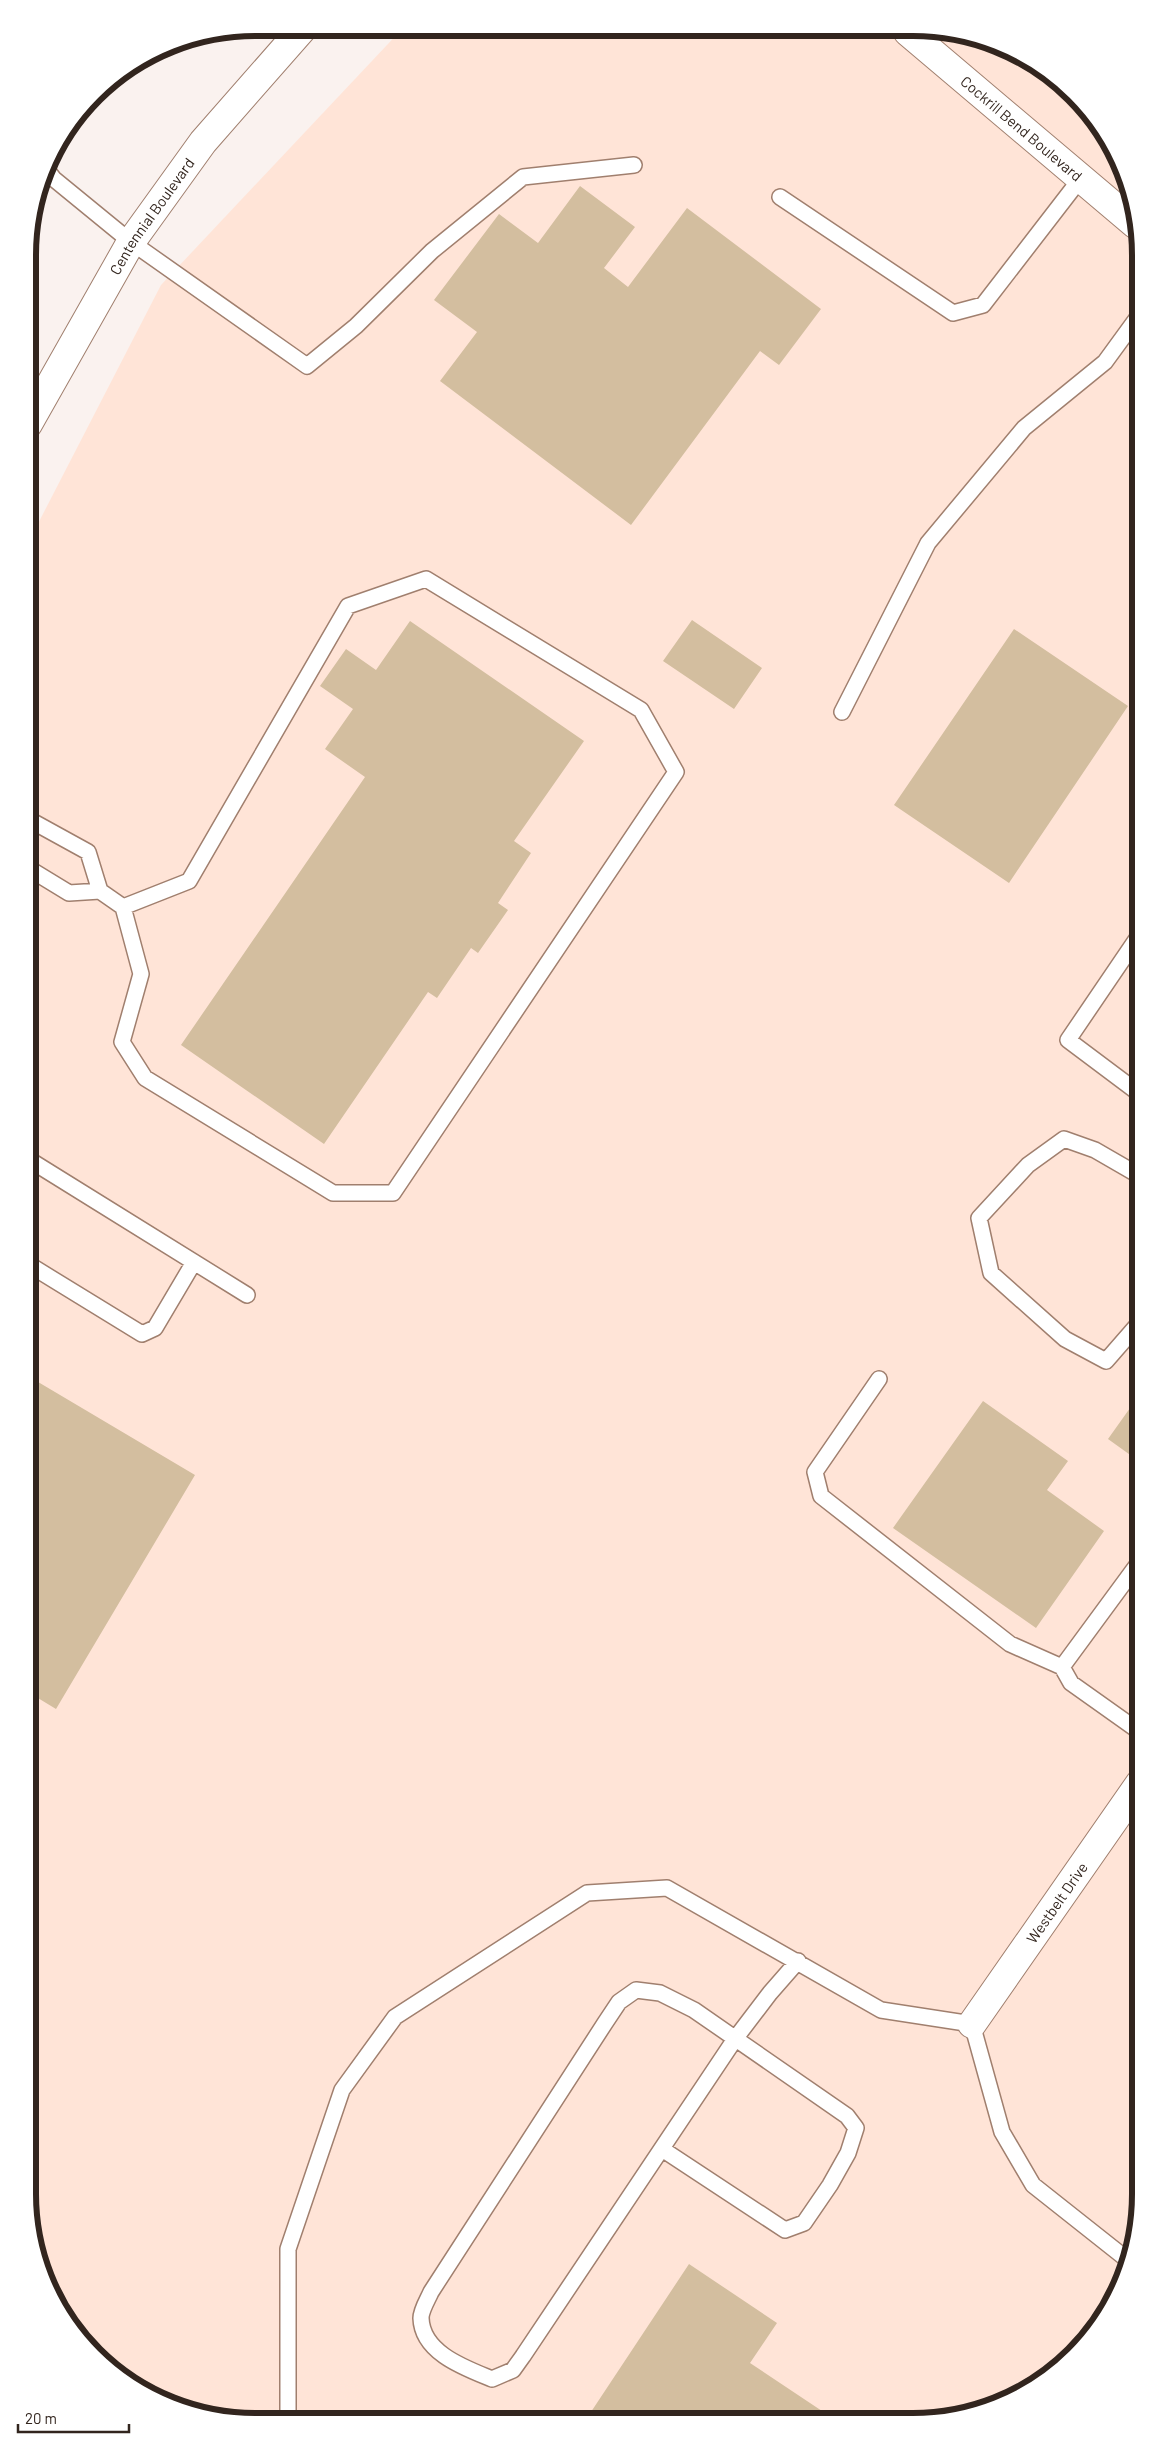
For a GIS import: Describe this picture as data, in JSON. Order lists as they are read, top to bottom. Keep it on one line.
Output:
{"streets":{"street":["Cockrill Bend Boulevard","Centennial Boulevard","Westbelt Drive"]},"scale_bar":"20 m"}
